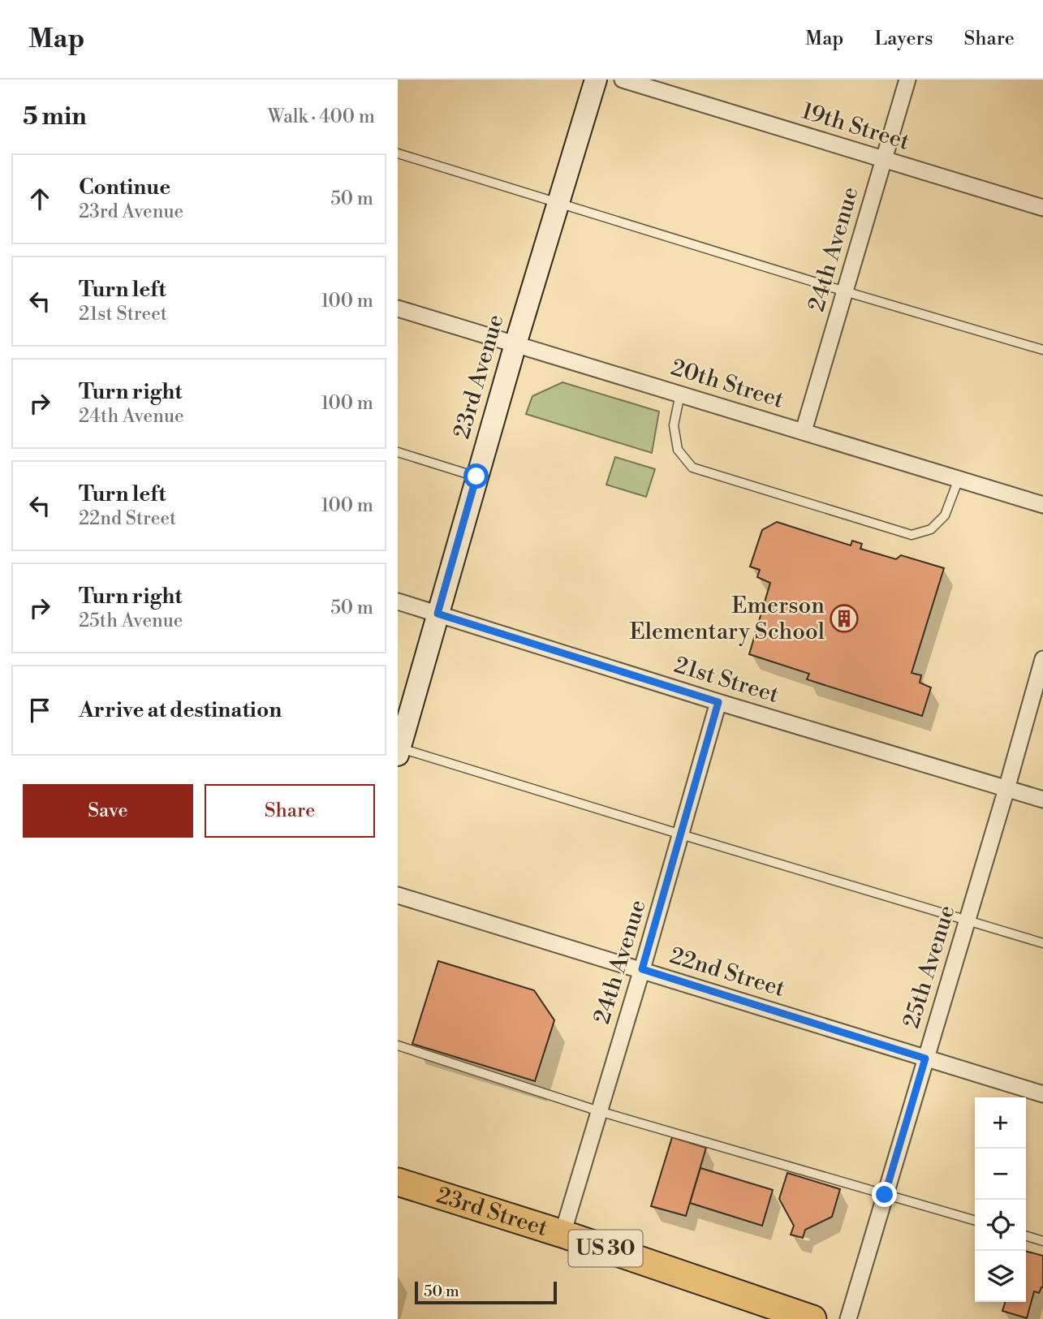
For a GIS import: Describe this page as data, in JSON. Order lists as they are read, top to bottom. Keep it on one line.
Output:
{"streets":{"highway":["23rd Street","US 30"],"main road":["23rd Avenue"],"street":["19th Street","24th Avenue","20th Street","21st Street","25th Avenue","22nd Street"]},"crossings":[["19th Street","24th Avenue"],["24th Avenue","20th Street"],["24th Avenue","21st Street"],["24th Avenue","22nd Street"],["24th Avenue","23rd Street"],["23rd Avenue","20th Street"],["23rd Avenue","21st Street"],["21st Street","25th Avenue"],["25th Avenue","22nd Street"]],"places":{"building":["Emerson Elementary School"]},"scale_bar":"50 m","page":{"header":"Map","nav":["Map","Layers","Share"],"heading":["5 min","Walk · 400 m"],"list":[["Continue","23rd Avenue","50 m"],["Turn left","21st Street","100 m"],["Turn right","24th Avenue","100 m"],["Turn left","22nd Street","100 m"],["Turn right","25th Avenue","50 m"],"Arrive at destination"],"buttons":["Save","Share"],"map_buttons":["+","−"],"scale":"50 m"}}
